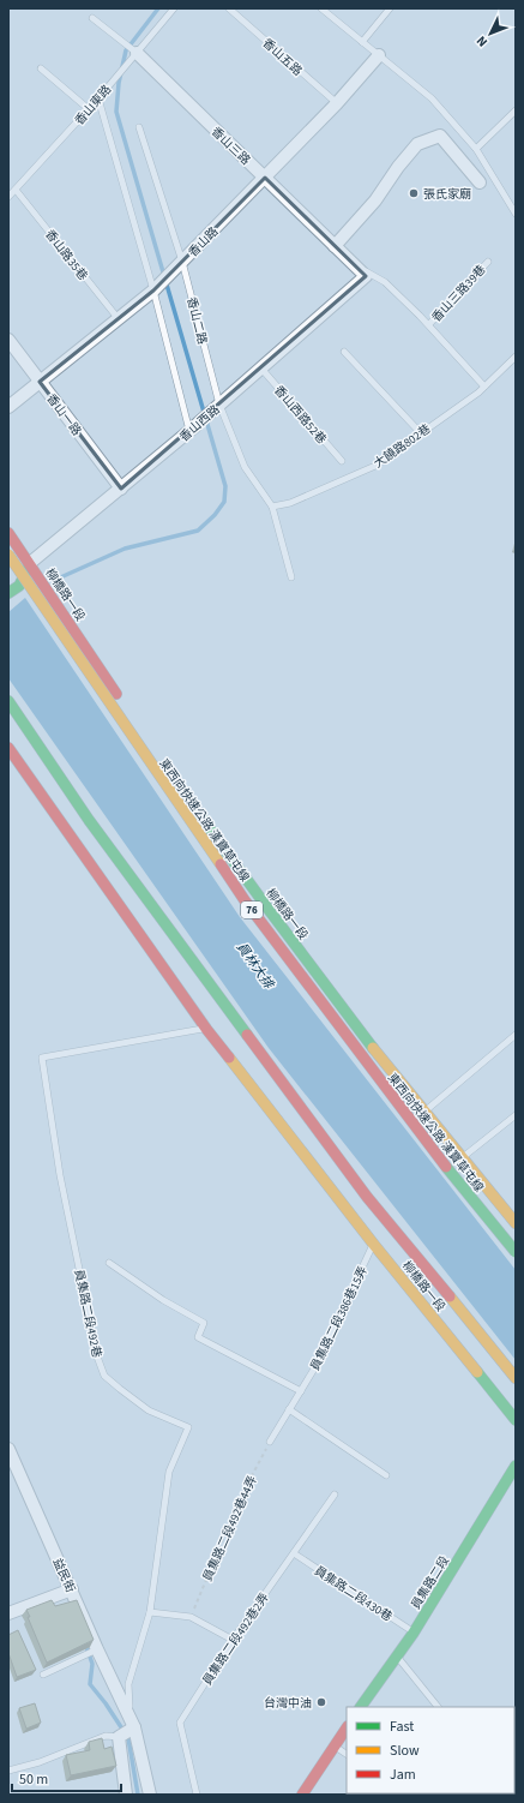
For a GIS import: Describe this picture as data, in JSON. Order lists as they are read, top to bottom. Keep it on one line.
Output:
{"streets":{"main road":["柳橋路一段","東西向快速公路 漢寶草屯線","76","員集路二段"],"street":["香山三路","香山路","香山一路","香山西路","員集路二段492巷","益民街"],"lane":["香山五路","香山東路","香山路35巷","香山三路39巷","香山二路","香山西路52巷","大饒路802巷","員集路二段386巷15弄","員集路二段430巷","員集路二段492巷2弄"],"path":["員集路二段492巷44弄"]},"crossings":[["香山五路","香山路"],["香山東路","香山三路"],["香山東路","香山路35巷"],["香山三路","香山路"],["香山三路","香山三路39巷"],["香山三路","香山西路"],["香山路","香山路35巷"],["香山路","香山二路"],["香山路","香山一路"],["香山三路39巷","大饒路802巷"],["香山二路","香山西路"],["香山二路","大饒路802巷"],["香山一路","香山西路"],["香山西路52巷","香山西路"],["香山西路","柳橋路一段"],["柳橋路一段","員集路二段492巷"],["柳橋路一段","員集路二段386巷15弄"],["員集路二段492巷","益民街"],["員集路二段386巷15弄","員集路二段492巷44弄"],["員集路二段","員集路二段430巷"],["員集路二段430巷","員集路二段492巷2弄"]],"water":["員林大排"],"places":["張氏家廟","台灣中油"],"legend":["Fast","Slow","Jam"],"scale_bar":"50 m","north":"bottom left"}
